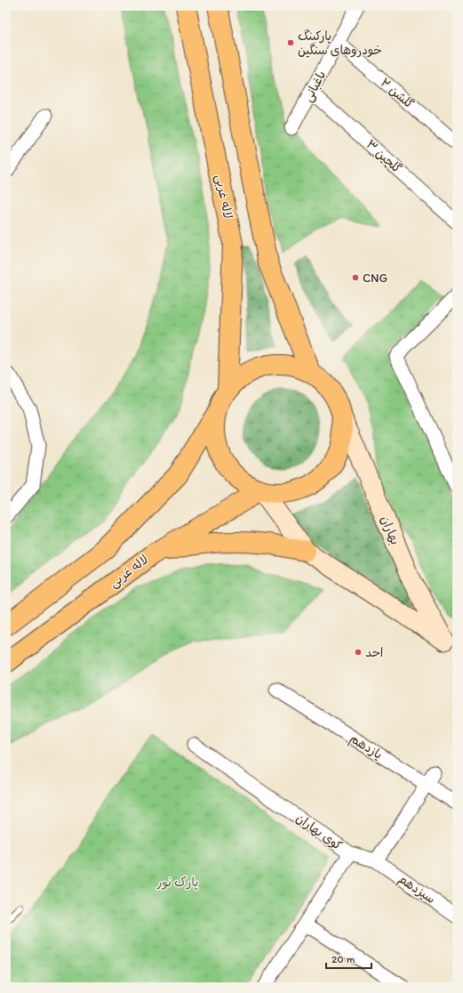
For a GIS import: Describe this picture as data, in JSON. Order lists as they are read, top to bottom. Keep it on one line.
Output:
{"streets":{"main road":["لاله غربی","بهاران"],"street":["باغبانی","گلشن ۲","گلچین ۳","یازدهم","کوی بهاران","سیزدهم"]},"crossings":[["باغبانی","گلشن ۲"],["باغبانی","گلچین ۳"],["لاله غربی","بهاران"],["کوی بهاران","سیزدهم"]],"parks":["پارک نور"],"places":["پارکینگ خودروهای سنگین","CNG","احد"],"scale_bar":"20 m"}
